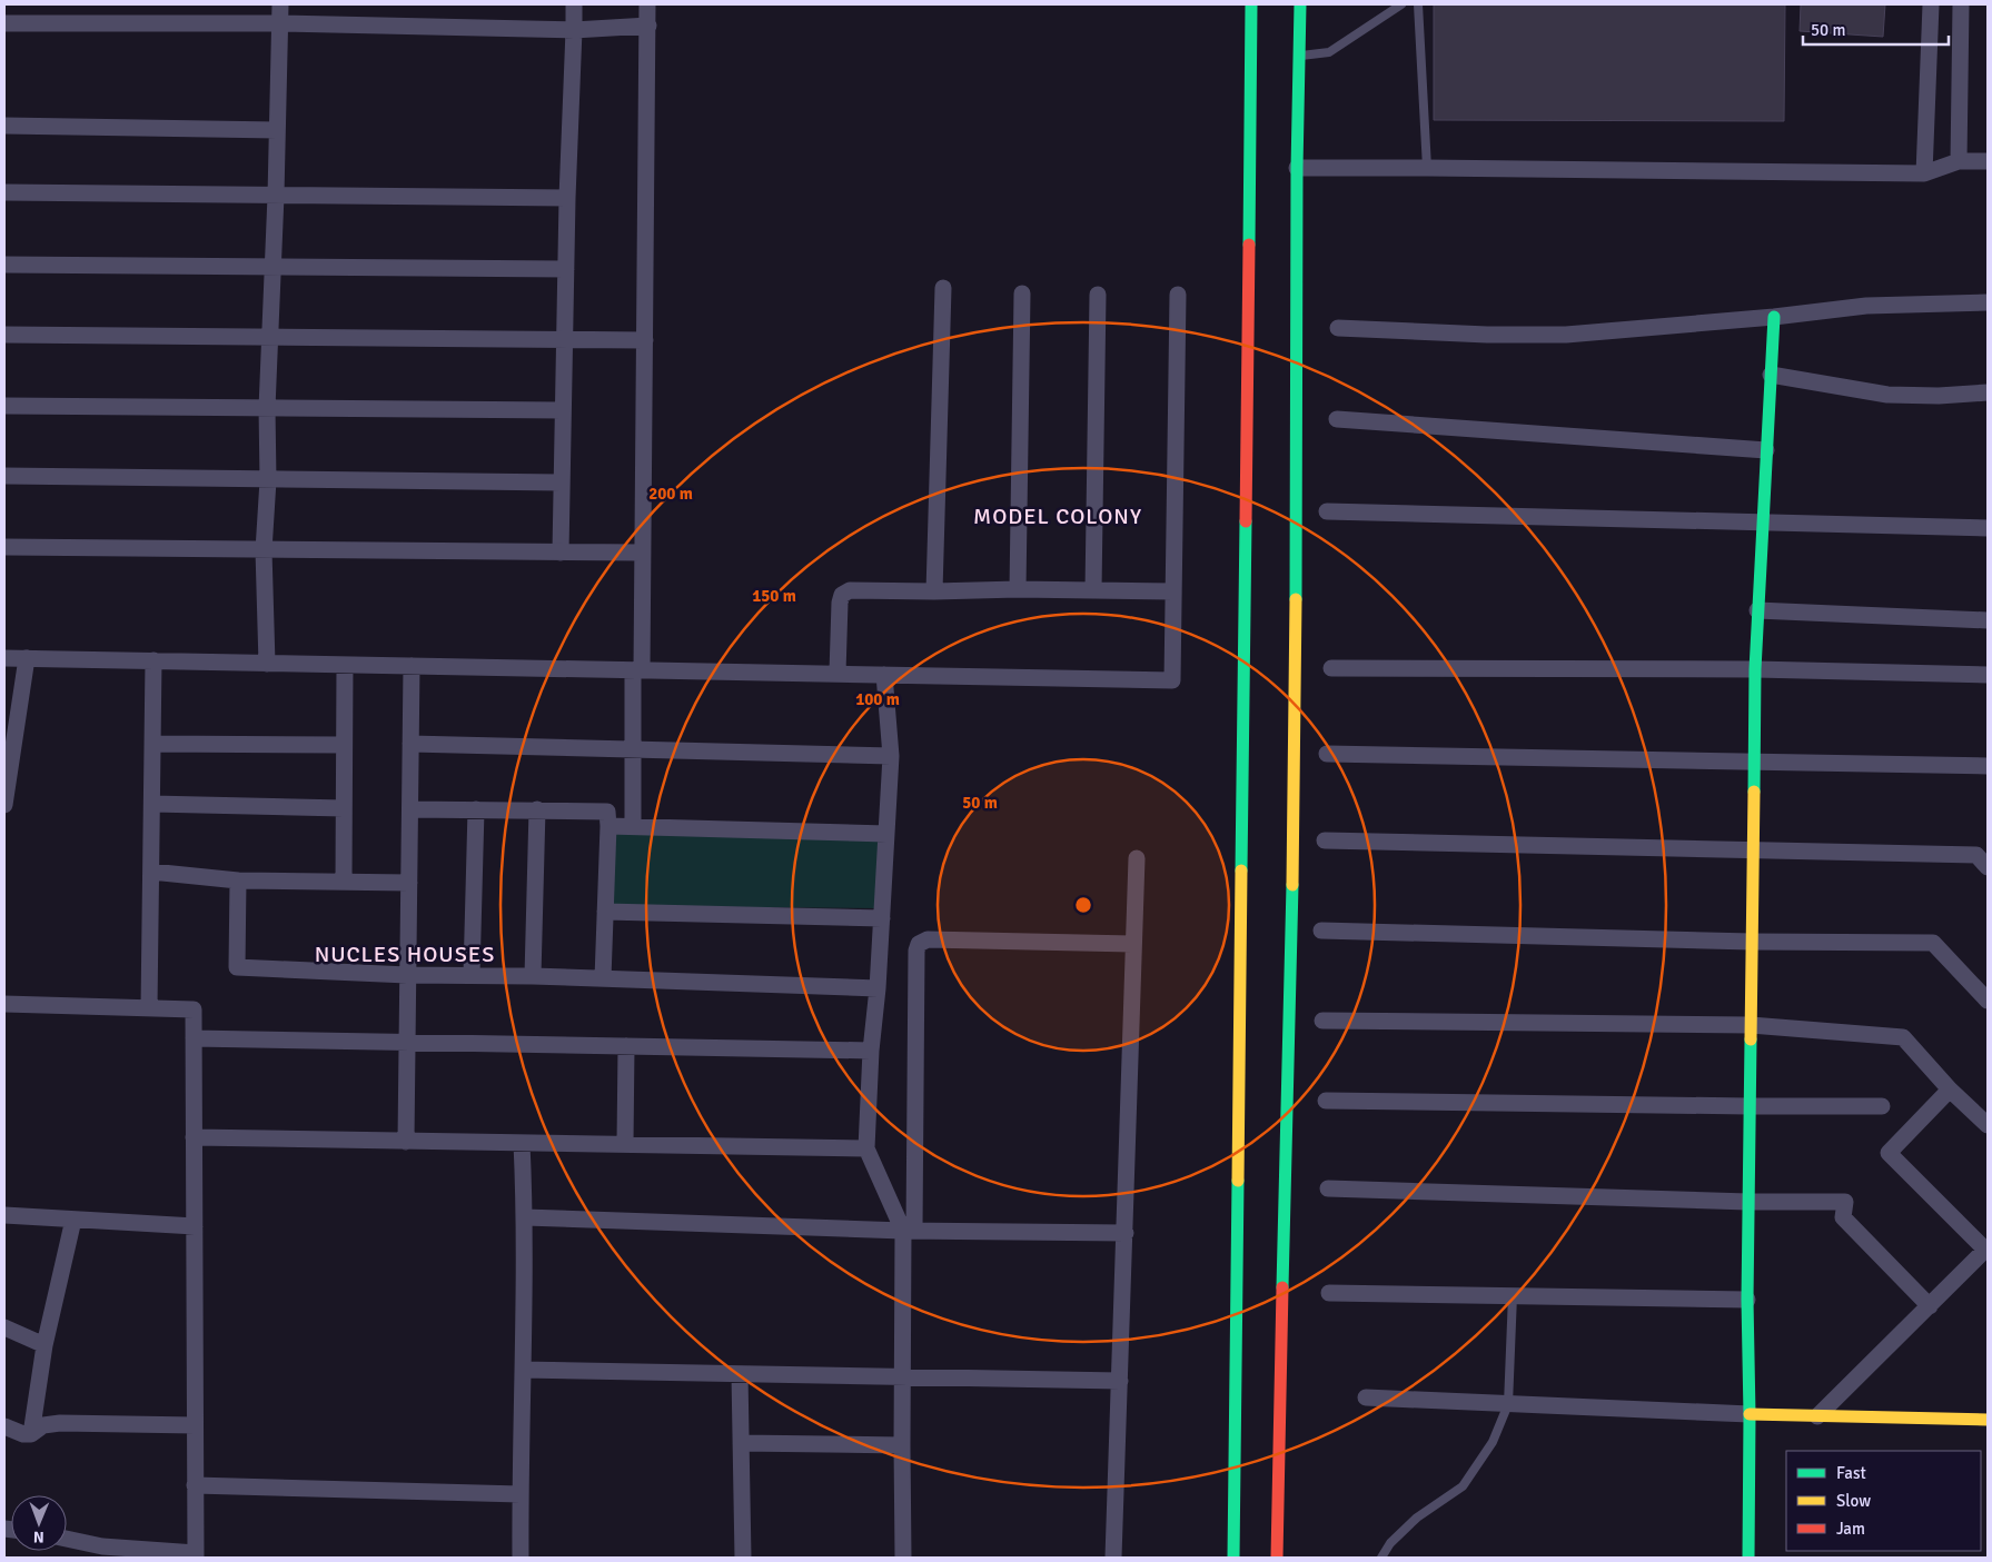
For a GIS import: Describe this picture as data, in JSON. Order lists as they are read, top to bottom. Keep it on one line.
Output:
{"districts":["MODEL COLONY","NUCLES HOUSES"],"legend":["Fast","Slow","Jam"],"scale_bar":"50 m","north":"bottom","rings":["200 m","150 m","100 m","50 m"]}
